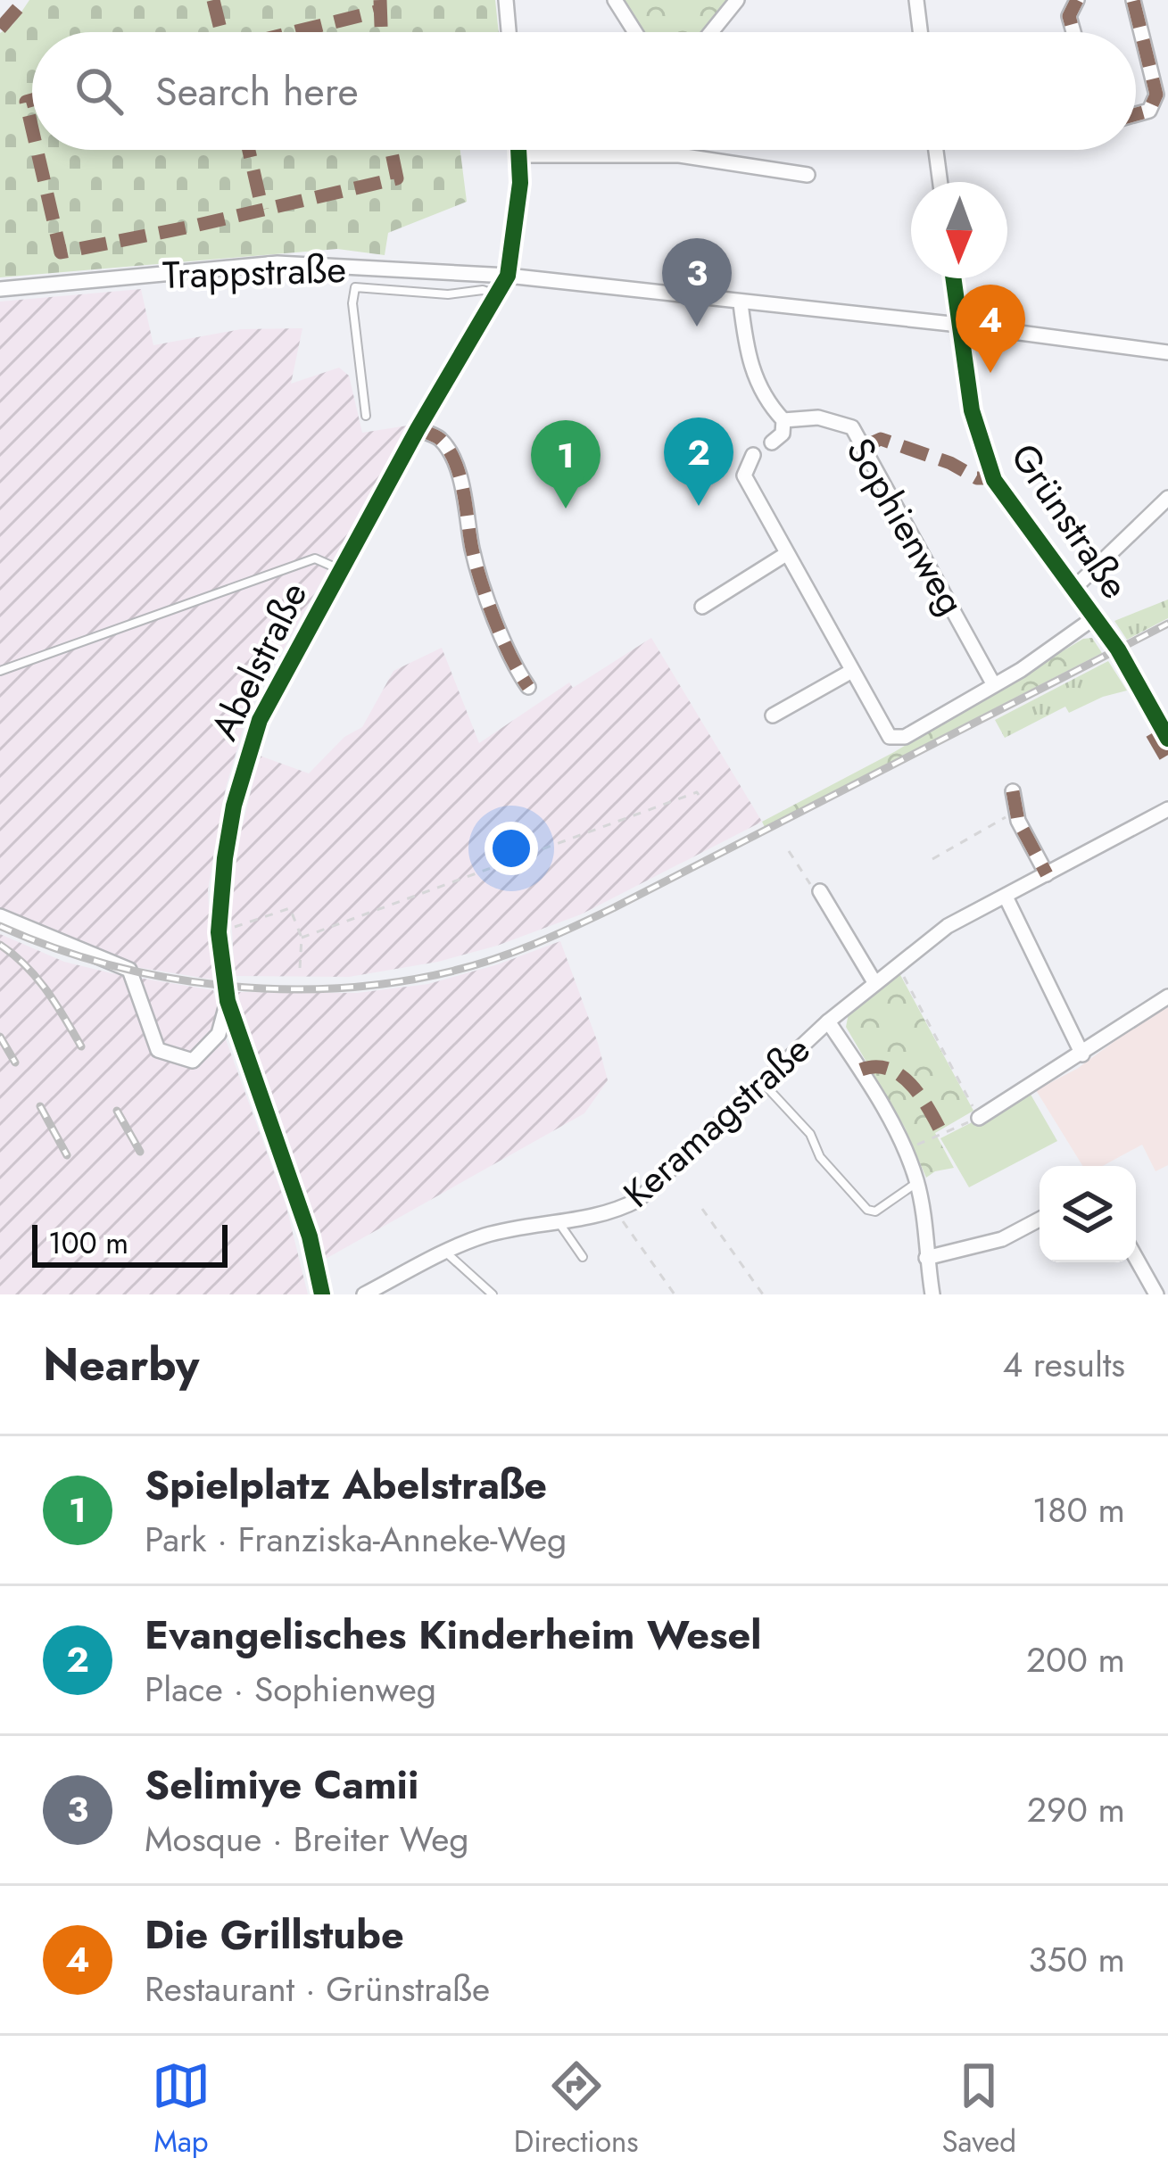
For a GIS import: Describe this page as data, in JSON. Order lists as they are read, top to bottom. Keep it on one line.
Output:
{"streets":{"street":["Trappstraße","Grünstraße","Sophienweg","Abelstraße","Keramagstraße"]},"crossings":[["Trappstraße","Grünstraße"],["Trappstraße","Abelstraße"]],"scale_bar":"100 m","north":"bottom","page":{"search":"Search here","pins":["3","4","2","1"],"scale":"100 m","heading":["Nearby","4 results"],"list":[{"mark":"1","name":"Spielplatz Abelstraße","note":"Park · Franziska-Anneke-Weg","value":"180 m"},{"mark":"2","name":"Evangelisches Kinderheim Wesel","note":"Place · Sophienweg","value":"200 m"},{"mark":"3","name":"Selimiye Camii","note":"Mosque · Breiter Weg","value":"290 m"},{"mark":"4","name":"Die Grillstube","note":"Restaurant · Grünstraße","value":"350 m"}],"nav":["Map","Directions","Saved"]}}
